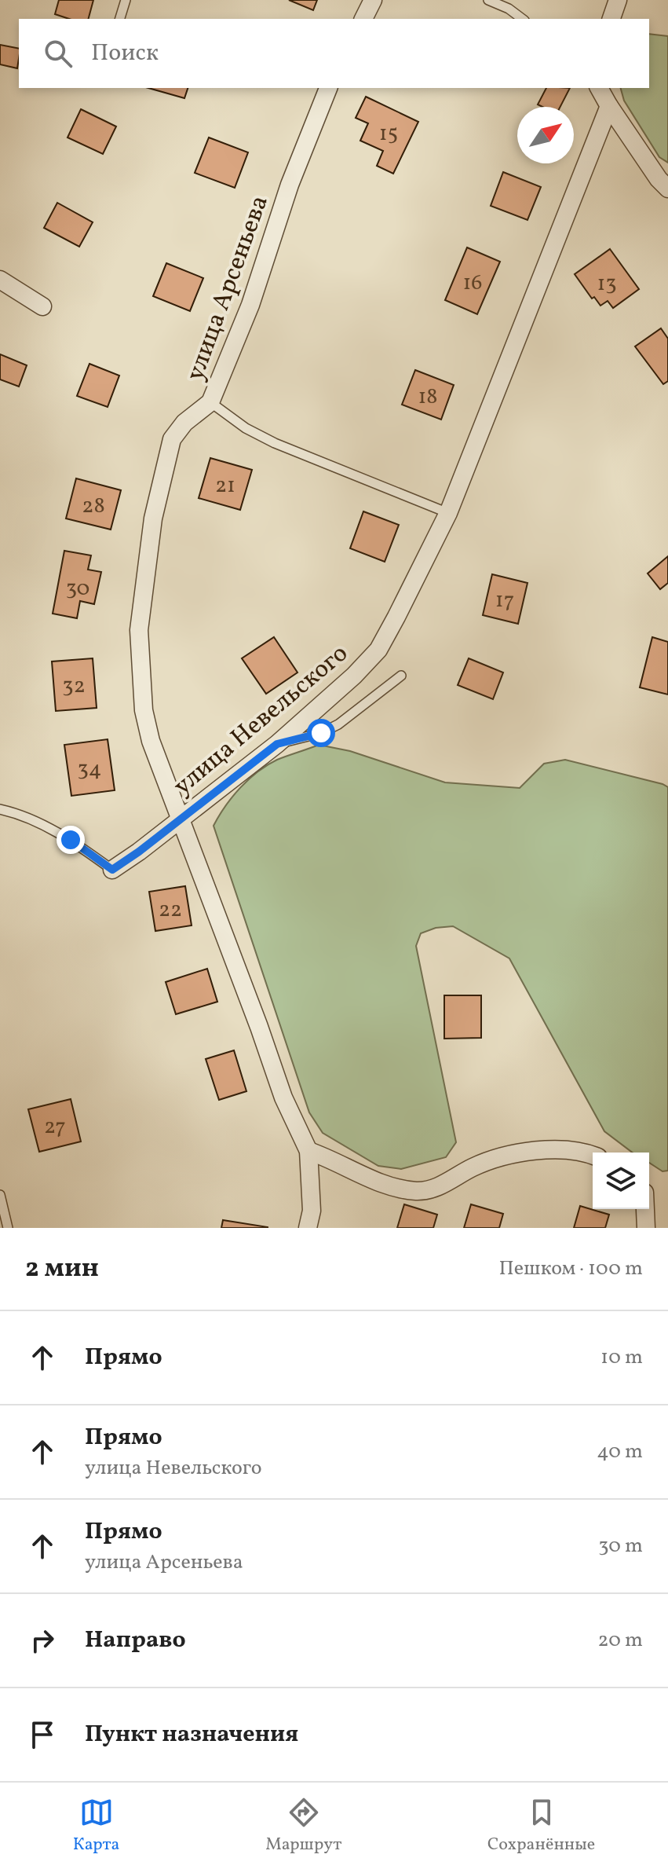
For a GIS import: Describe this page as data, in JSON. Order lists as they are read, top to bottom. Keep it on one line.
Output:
{"streets":{"street":["улица Арсеньева","улица Невельского"]},"crossings":[["улица Арсеньева","улица Невельского"]],"house_numbers":["15","16","13","18","21","28","30","17","32","34","22","27"],"north":"top right","page":{"search":"Поиск","heading":["2 мин","Пешком · 100 m"],"list":[["Прямо","10 m"],["Прямо","улица Невельского","40 m"],["Прямо","улица Арсеньева","30 m"],["Направо","20 m"],"Пункт назначения"],"nav":["Карта","Маршрут","Сохранённые"]}}
